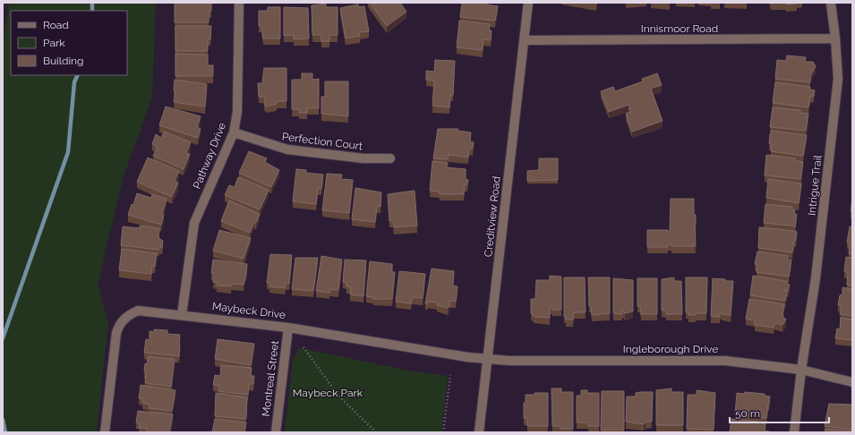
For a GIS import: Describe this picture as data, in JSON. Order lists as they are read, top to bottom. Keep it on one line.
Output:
{"streets":{"street":["Innismoor Road","Perfection Court","Pathway Drive","Intrigue Trail","Creditview Road","Maybeck Drive","Ingleborough Drive","Montreal Street"]},"crossings":[["Innismoor Road","Intrigue Trail"],["Innismoor Road","Creditview Road"],["Perfection Court","Pathway Drive"],["Pathway Drive","Maybeck Drive"],["Intrigue Trail","Ingleborough Drive"],["Creditview Road","Maybeck Drive"],["Creditview Road","Ingleborough Drive"],["Maybeck Drive","Ingleborough Drive"],["Maybeck Drive","Montreal Street"]],"parks":["Maybeck Park"],"legend":["Road","Park","Building"],"scale_bar":"50 m"}
